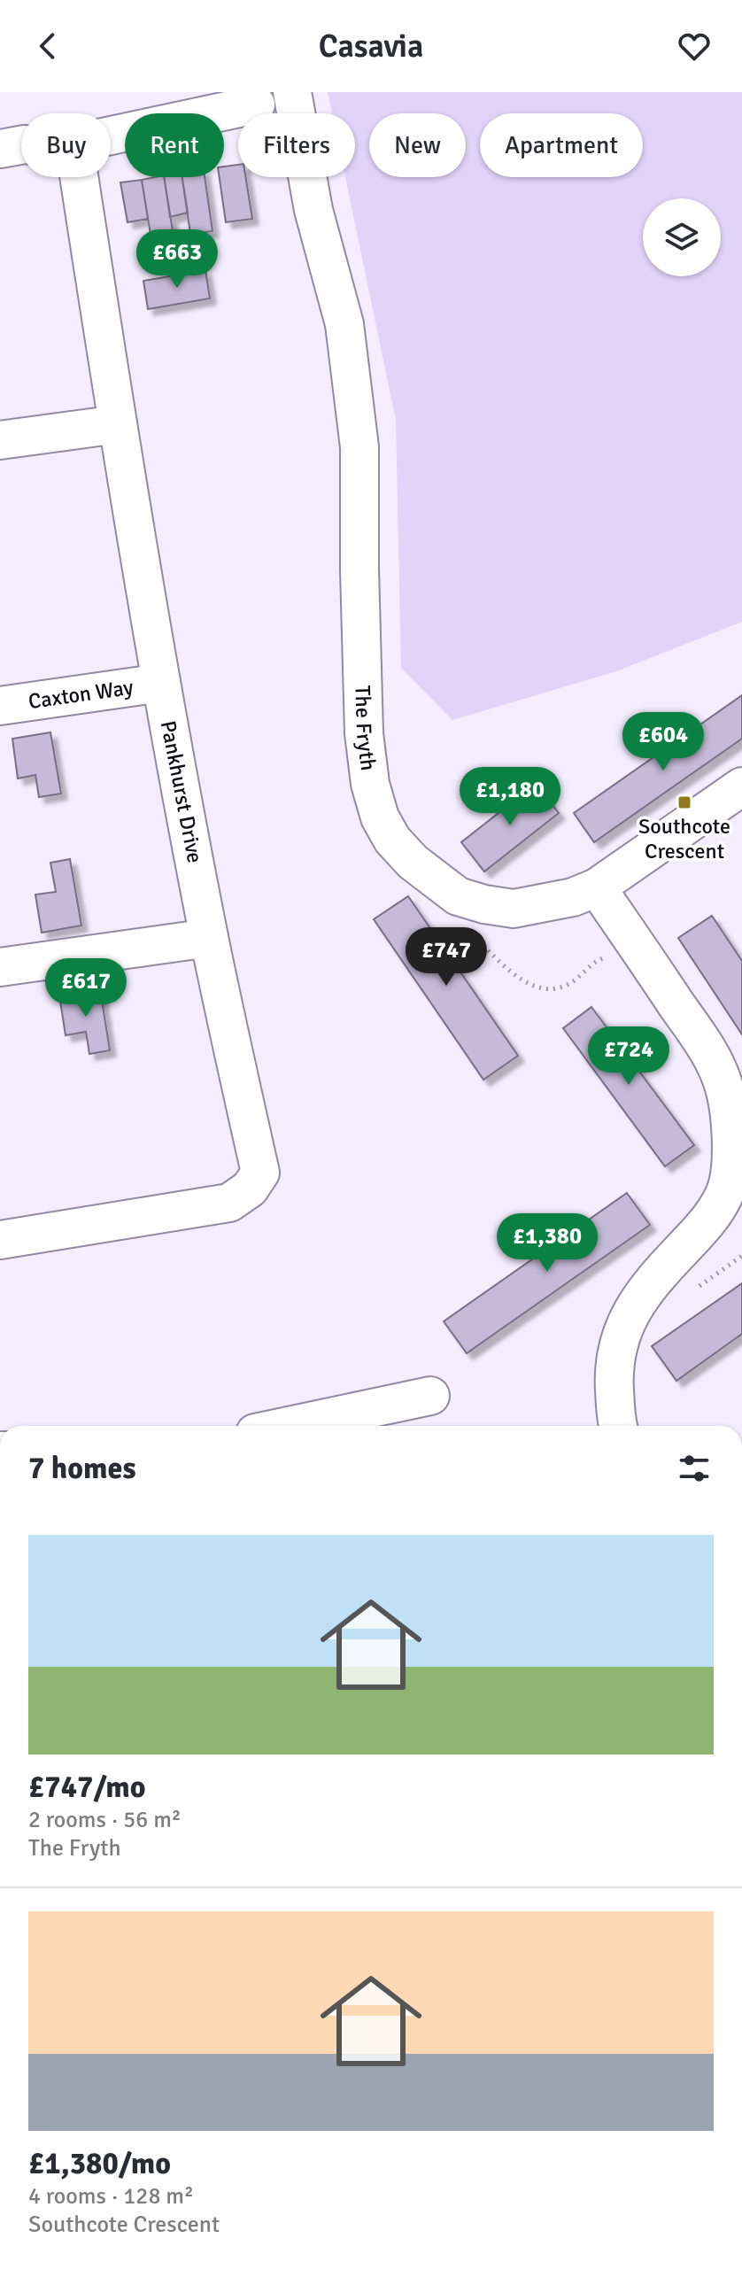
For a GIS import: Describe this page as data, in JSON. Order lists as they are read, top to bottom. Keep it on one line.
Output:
{"streets":{"street":["Caxton Way","The Fryth","Pankhurst Drive"]},"crossings":[["Caxton Way","Pankhurst Drive"]],"places":{"transit":["Southcote Crescent"]},"page":{"header":"Casavia","chip":["Buy","Rent","Filters","New","Apartment"],"price":["£663","£604","£1,180","£747","£617","£724","£1,380"],"heading":"7 homes","list":[{"name":"£747/mo","note":"2 rooms · 56 m² · The Fryth"},{"name":"£1,380/mo","note":"4 rooms · 128 m² · Southcote Crescent"}]}}
